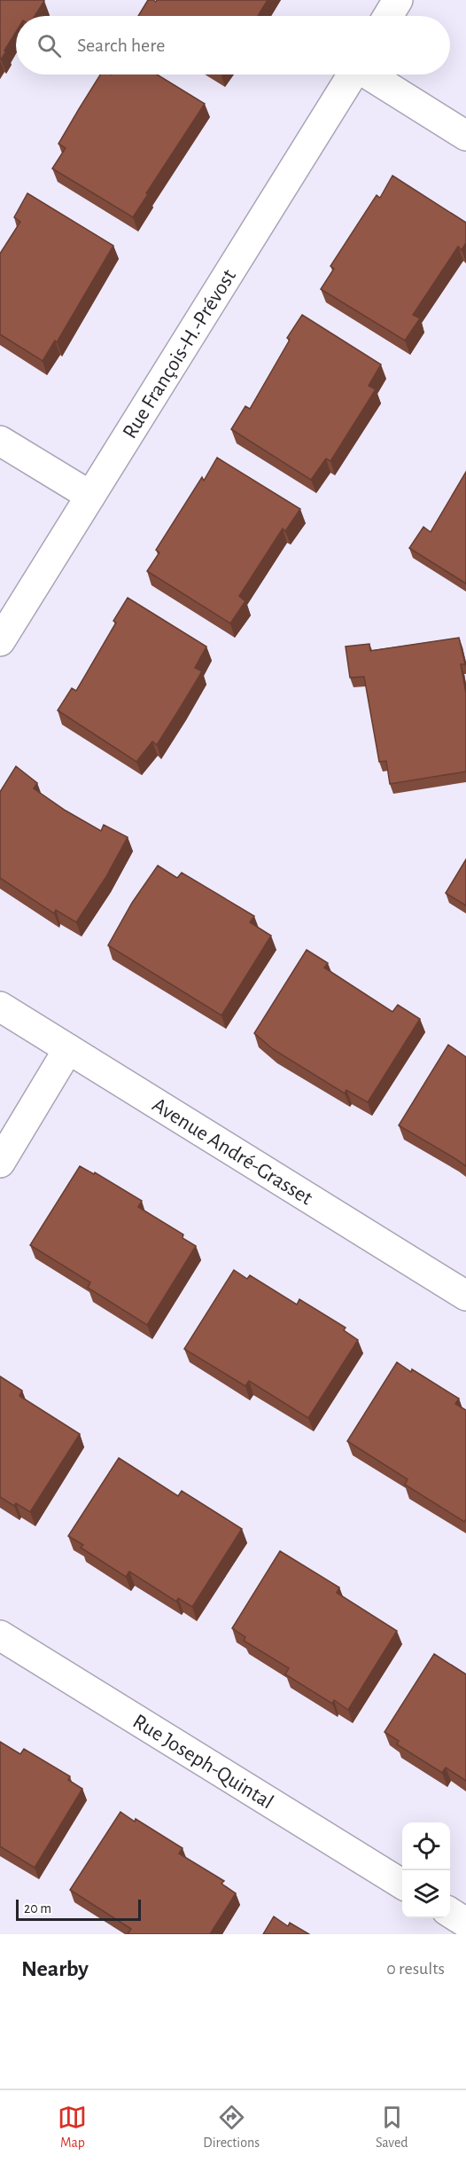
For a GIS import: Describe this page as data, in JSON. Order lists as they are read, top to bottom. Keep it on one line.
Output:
{"streets":{"street":["Rue François-H.-Prévost","Avenue André-Grasset","Rue Joseph-Quintal"]},"scale_bar":"20 m","page":{"search":"Search here","scale":"20 m","heading":["Nearby","0 results"],"nav":["Map","Directions","Saved"]}}
